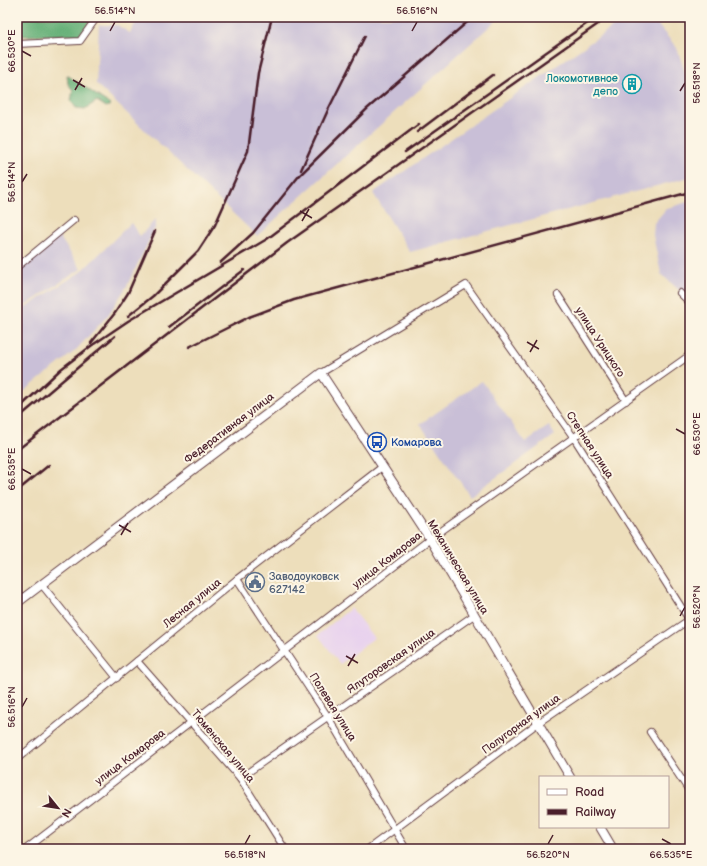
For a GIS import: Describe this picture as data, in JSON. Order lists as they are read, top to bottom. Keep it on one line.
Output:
{"streets":{"street":["улица Урицкого","Федеративная улица","Степная улица","улица Комарова","Механическая улица","Лесная улица","Ялуторовская улица","Полевая улица","Полугорная улица","Тюменская улица"]},"crossings":[["улица Урицкого","улица Комарова"],["Федеративная улица","Степная улица"],["Федеративная улица","Механическая улица"],["Степная улица","улица Комарова"],["Степная улица","Полугорная улица"],["улица Комарова","Механическая улица"],["улица Комарова","Полевая улица"],["улица Комарова","Тюменская улица"],["Механическая улица","Лесная улица"],["Механическая улица","Ялуторовская улица"],["Механическая улица","Полугорная улица"],["Лесная улица","Полевая улица"],["Лесная улица","Тюменская улица"],["Ялуторовская улица","Полевая улица"],["Ялуторовская улица","Тюменская улица"],["Полевая улица","Полугорная улица"]],"places":{"building":["Локомотивное депо"],"bus stop":["Комарова"],"public building":["Заводоуковск 627142"]},"legend":["Road","Railway"],"north":"bottom right","coordinates":["56.514°N","56.516°N","66.530°E","56.518°N","66.535°E","56.520°N"]}
